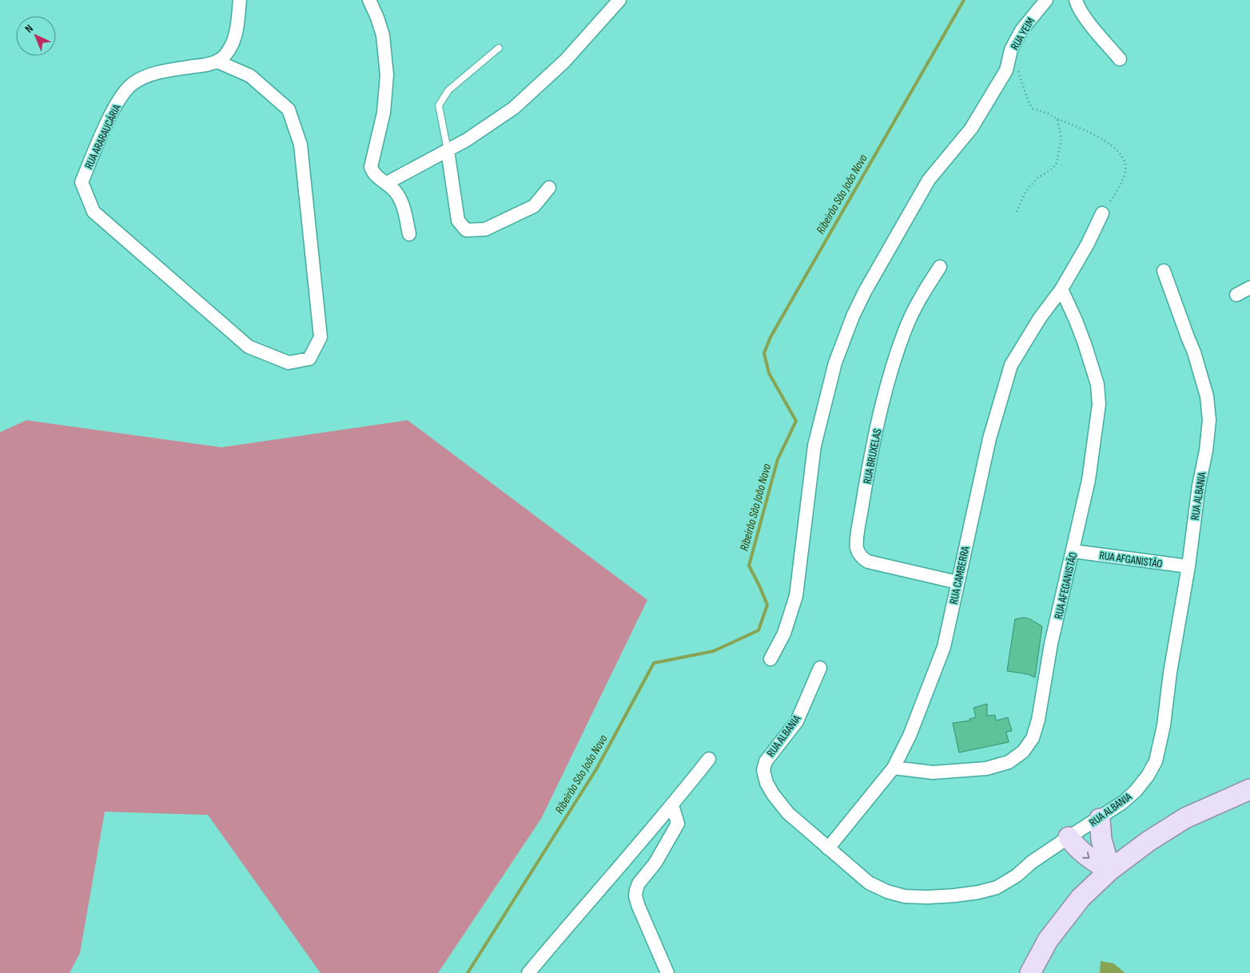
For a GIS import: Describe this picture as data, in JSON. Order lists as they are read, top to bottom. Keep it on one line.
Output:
{"streets":{"street":["RUA YEIM","RUA ARARAUCÁRIA","RUA BRUXELAS","RUA ALBANIA","RUA AFGANISTÃO","RUA CAMBERRA","RUA AFEGANISTÃO"]},"crossings":[["RUA BRUXELAS","RUA CAMBERRA"],["RUA ALBANIA","RUA AFGANISTÃO"],["RUA ALBANIA","RUA CAMBERRA"],["RUA AFGANISTÃO","RUA AFEGANISTÃO"],["RUA CAMBERRA","RUA AFEGANISTÃO"]],"water":["Ribeirão São João Novo"],"north":"top left"}
